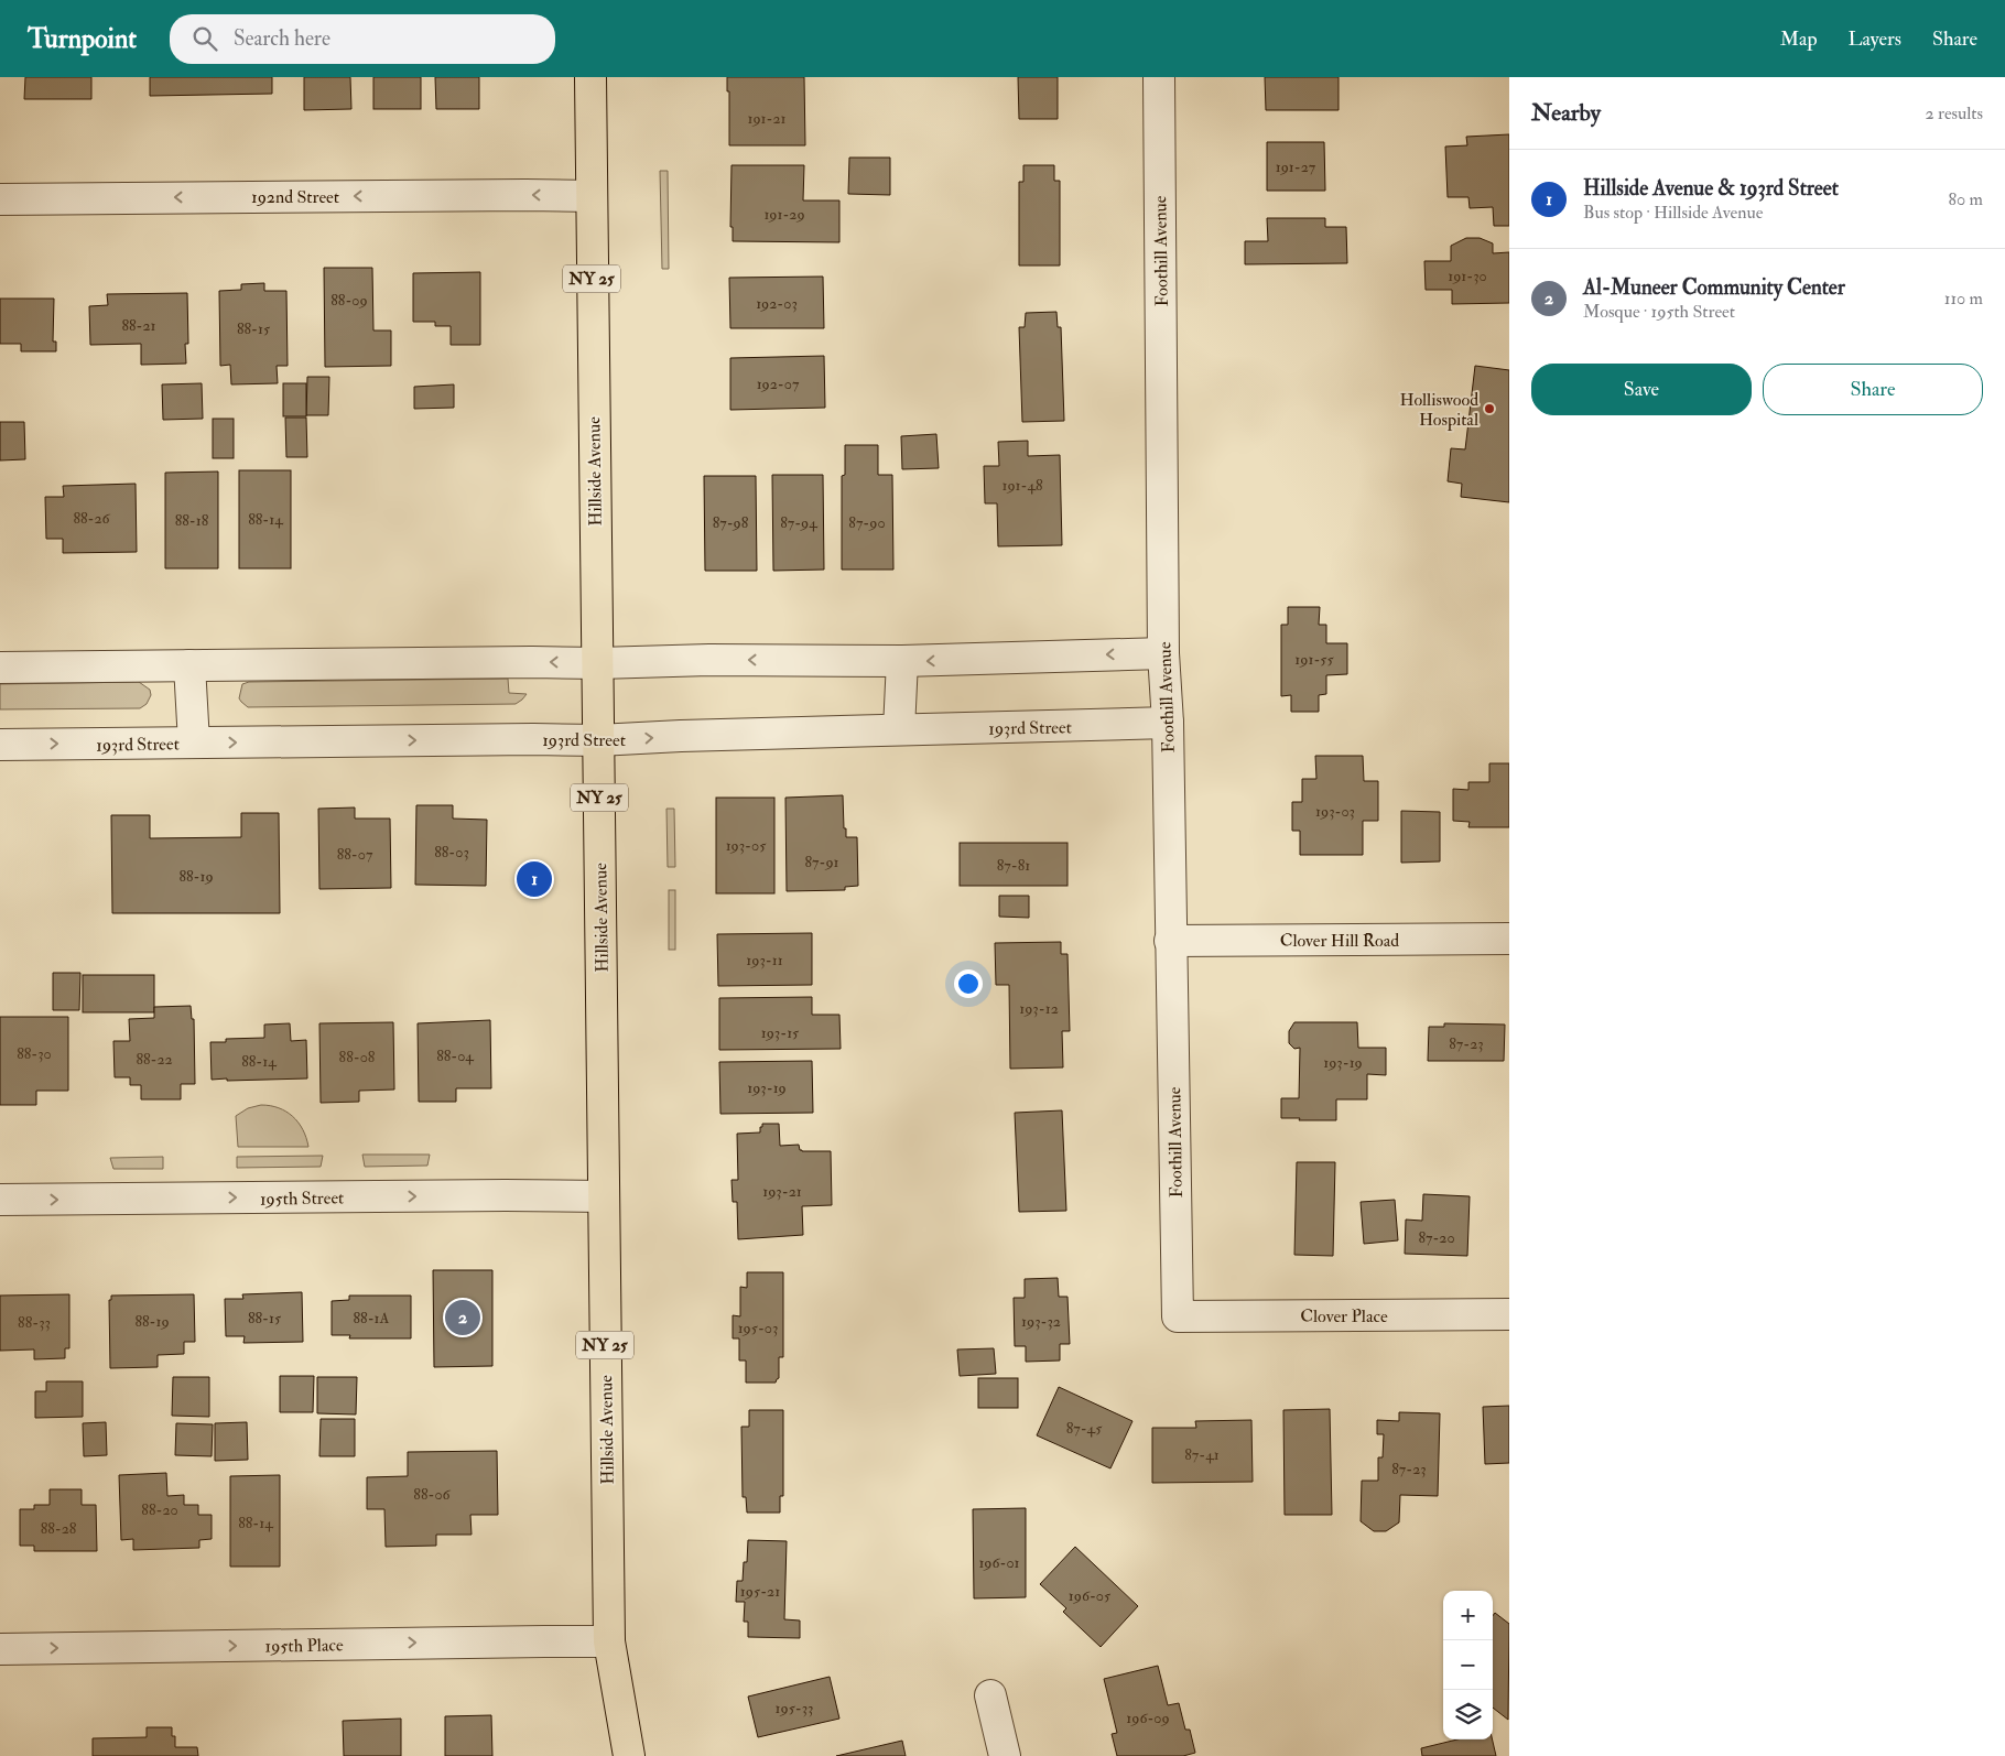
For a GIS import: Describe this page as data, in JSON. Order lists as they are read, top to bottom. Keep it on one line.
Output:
{"streets":{"main road":["NY 25","Hillside Avenue"],"street":["192nd Street","Foothill Avenue","193rd Street","Clover Hill Road","195th Street","Clover Place","195th Place"]},"crossings":[["192nd Street","Hillside Avenue"],["Foothill Avenue","193rd Street"],["Foothill Avenue","Clover Hill Road"],["Foothill Avenue","Clover Place"],["Hillside Avenue","193rd Street"],["Hillside Avenue","195th Street"],["Hillside Avenue","195th Place"]],"one_way":["192nd Street","195th Street","195th Place"],"places":["Holliswood Hospital"],"house_numbers":["191-21","191-27","191-29","191-30","88-09","192-03","88-21","88-15","192-07","191-48","88-26","88-14","88-18","87-98","87-94","87-90","191-55","193-03","193-05","88-03","88-07","87-91","87-81","88-19","193-11","193-12","193-15","87-23","88-30","88-04","88-08","88-22","88-14","193-19","193-19","193-21","87-20","88-15","88-1A","88-19","193-32","88-33","195-03","87-45","87-41","87-23","88-06","88-20","88-14","88-28","196-01","195-21","196-05","195-33","196-09"],"page":{"header":"Turnpoint","search":"Search here","nav":["Map","Layers","Share"],"heading":["Nearby","2 results"],"list":[{"mark":"1","name":"Hillside Avenue & 193rd Street","note":"Bus stop · Hillside Avenue","value":"80 m"},{"mark":"2","name":"Al-Muneer Community Center","note":"Mosque · 195th Street","value":"110 m"}],"buttons":["Save","Share"],"pins":["1","2"],"map_buttons":["+","−"]}}
